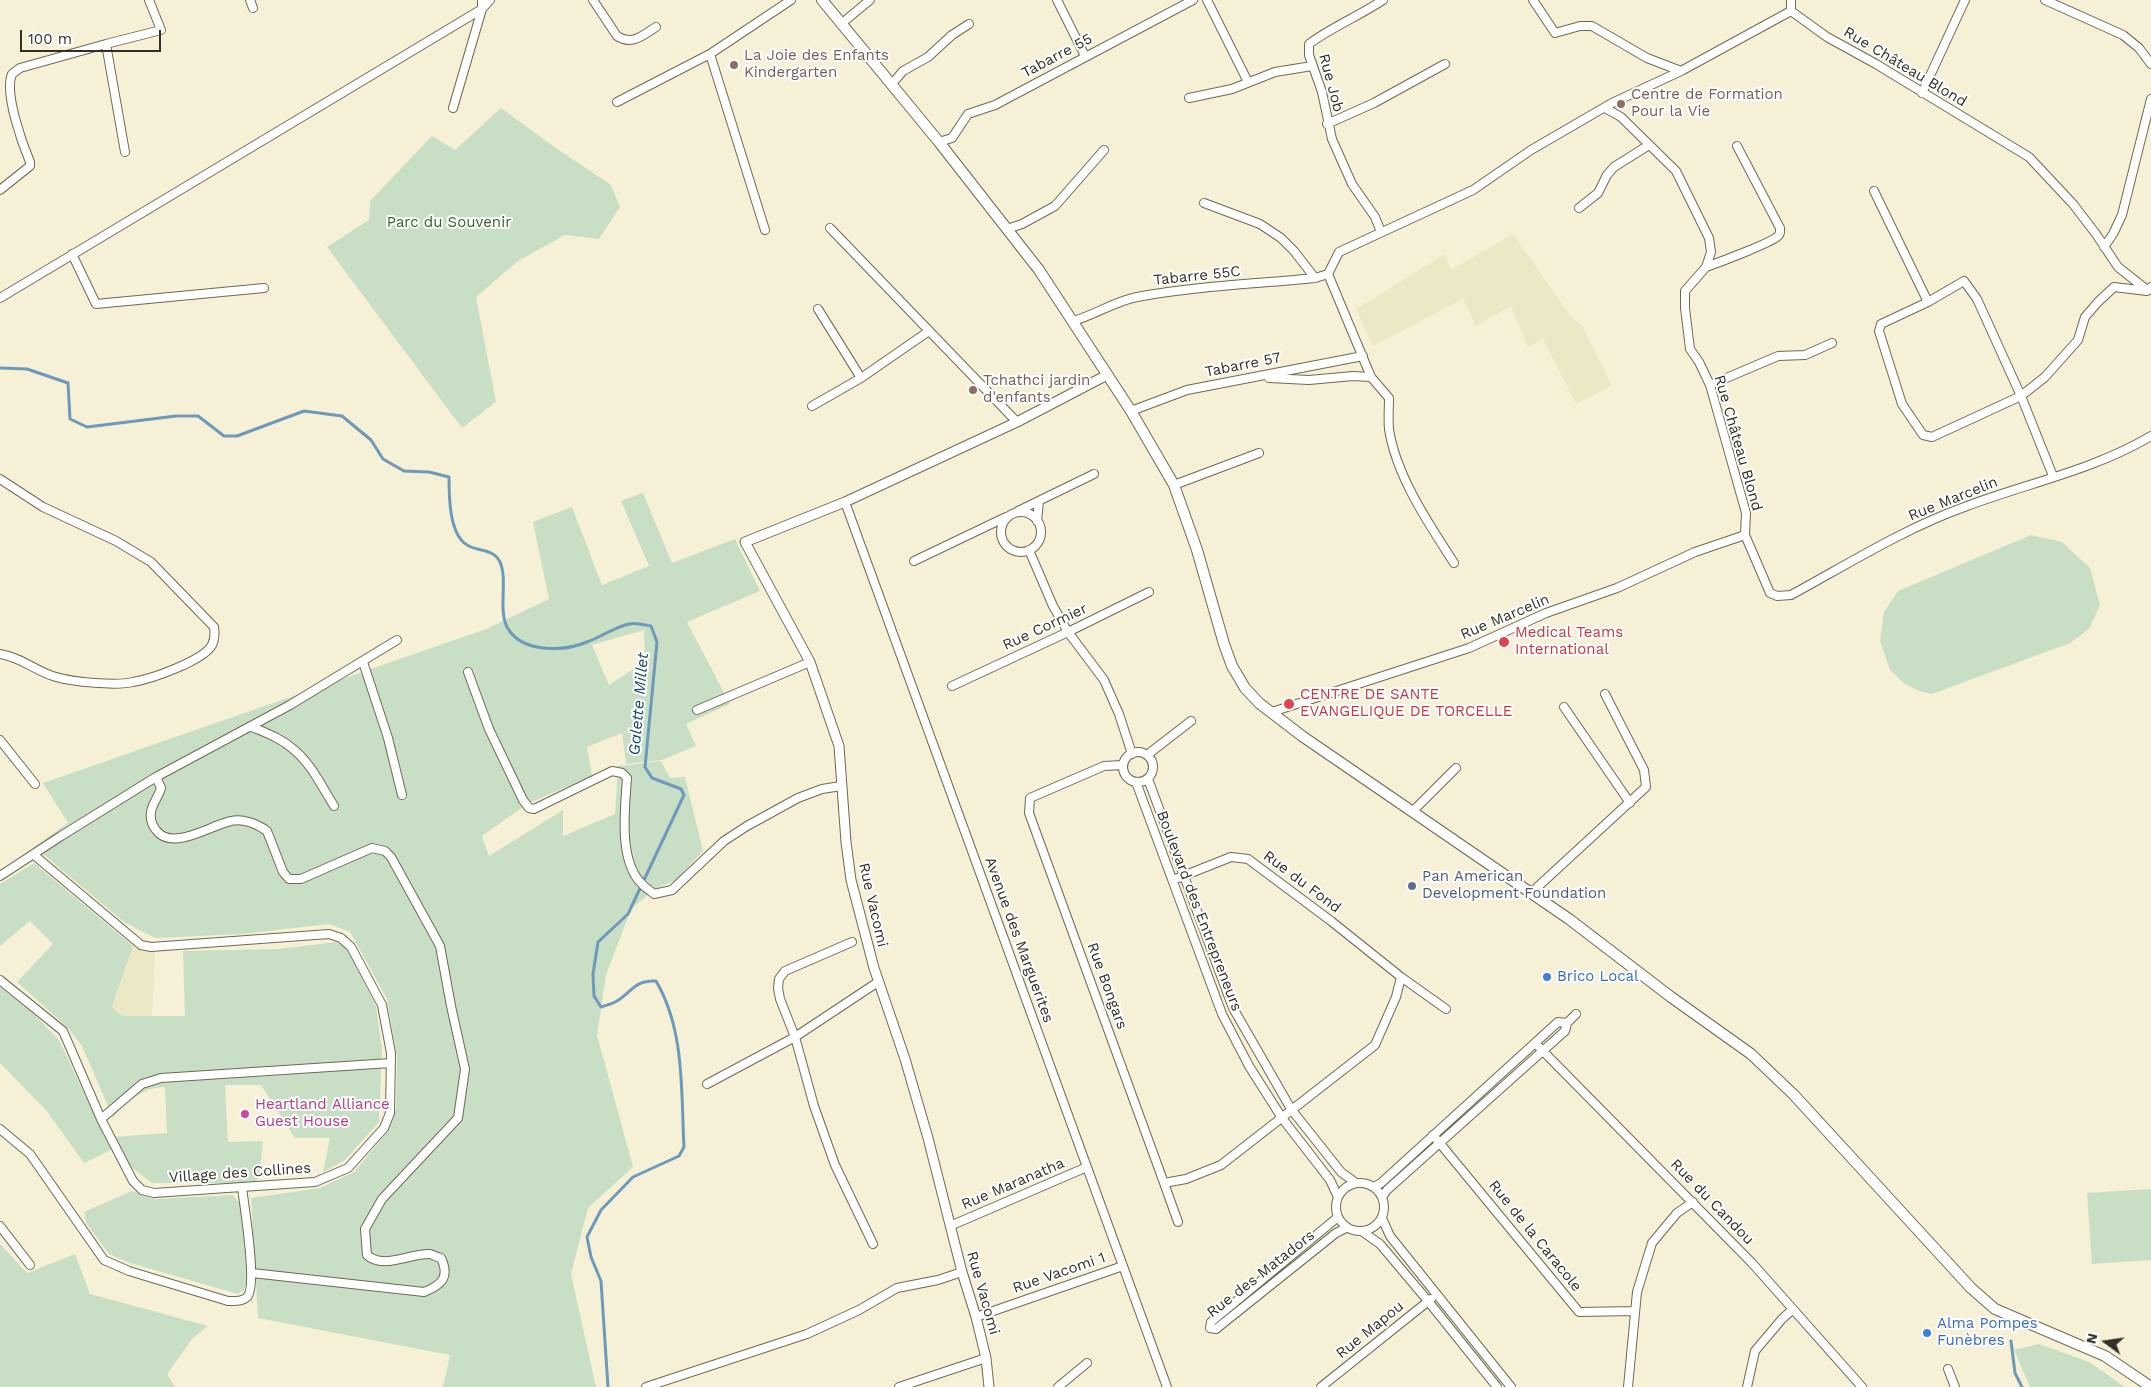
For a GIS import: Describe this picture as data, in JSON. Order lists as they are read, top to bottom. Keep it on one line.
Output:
{"streets":{"street":["Tabarre 55","Rue Château Blond","Rue Job","Tabarre 55C","Tabarre 57","Rue Marcelin","Rue Cormier","Rue du Fond","Rue Vacomi","Boulevard des Entrepreneurs","Avenue des Marguerites","Rue Bongars","Village des Collines","Rue Maranatha","Rue du Candou","Rue de la Caracole","Rue Vacomi 1","Rue des Matadors","Rue Mapou"]},"crossings":[["Rue Château Blond","Rue Marcelin"],["Rue du Fond","Boulevard des Entrepreneurs"],["Rue Vacomi","Avenue des Marguerites"],["Rue Vacomi","Rue Maranatha"],["Rue Vacomi","Rue Vacomi 1"],["Boulevard des Entrepreneurs","Rue Bongars"],["Boulevard des Entrepreneurs","Rue des Matadors"],["Avenue des Marguerites","Rue Maranatha"],["Avenue des Marguerites","Rue Vacomi 1"]],"water":["Galette Millet"],"parks":["Parc du Souvenir"],"places":["La Joie des Enfants Kindergarten","Centre de Formation Pour la Vie","Tchathci jardin d'enfants","Medical Teams International","CENTRE DE SANTE EVANGELIQUE DE TORCELLE","Pan American Development Foundation","Brico Local","Heartland Alliance Guest House","Alma Pompes Funèbres"],"scale_bar":"100 m","north":"left"}
